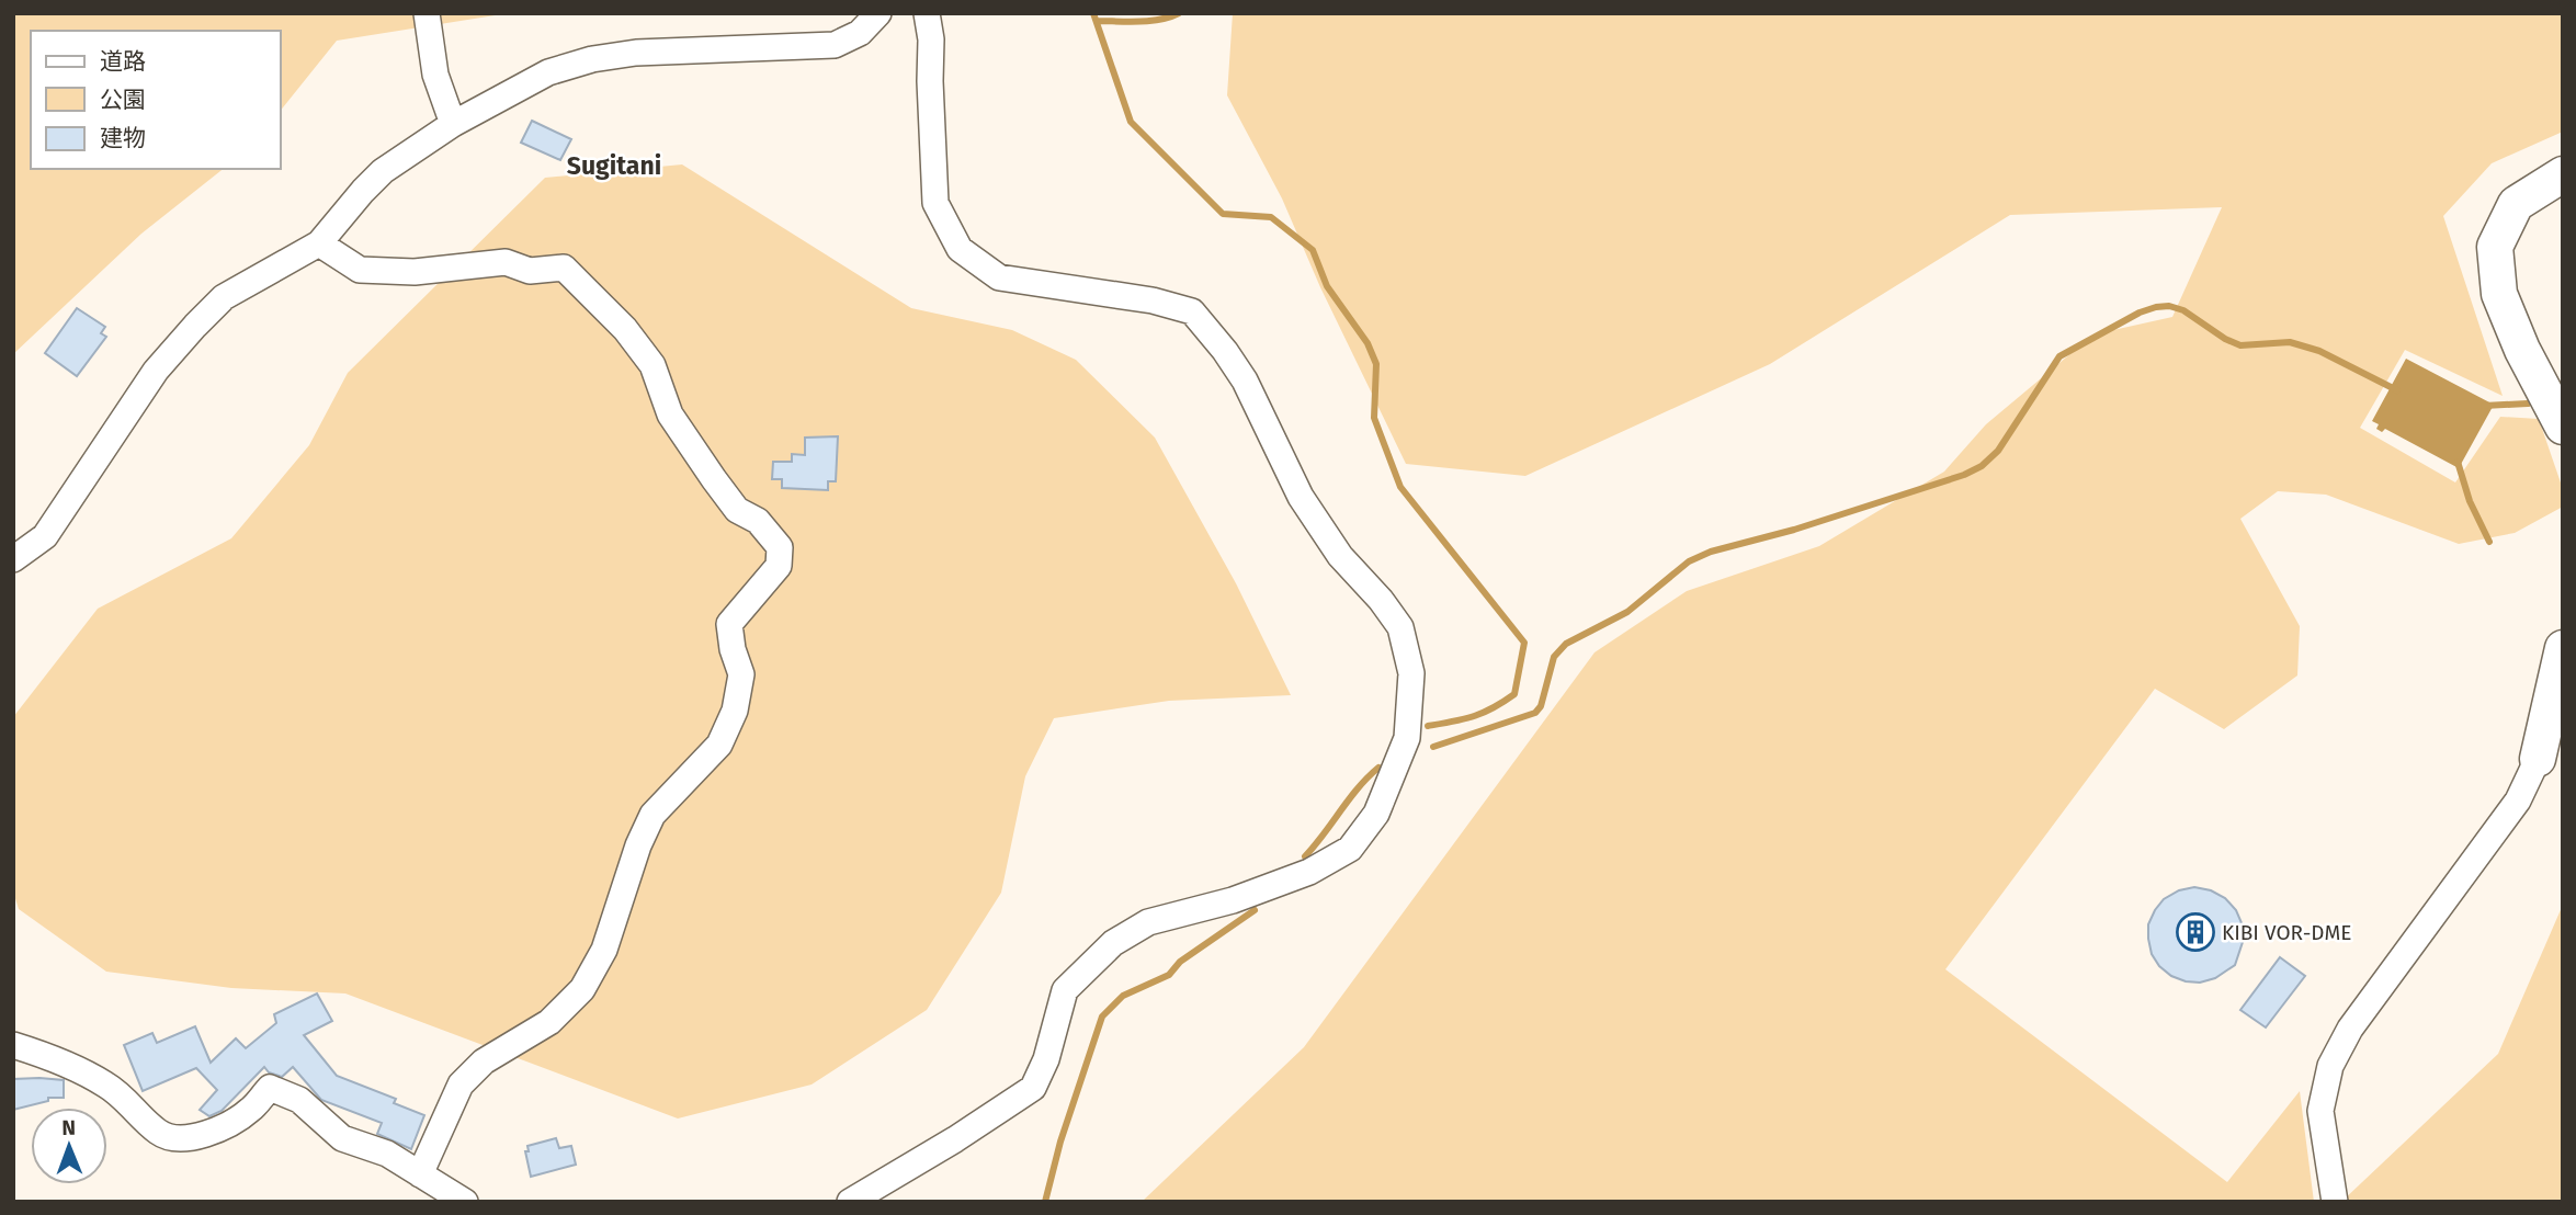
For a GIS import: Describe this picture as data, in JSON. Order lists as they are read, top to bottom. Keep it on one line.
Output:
{"districts":["Sugitani"],"places":{"building":["KIBI VOR-DME"]},"legend":["道路","公園","建物"],"north":"top"}
